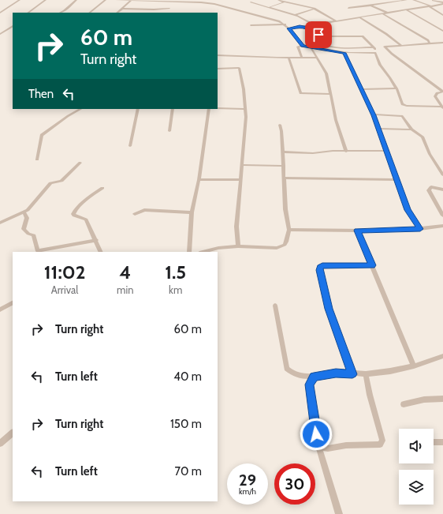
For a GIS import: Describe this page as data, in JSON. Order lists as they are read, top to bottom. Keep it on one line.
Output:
{"page":{"turn":["60 m","Turn right"],"then":"Then","eta":["11:02","Arrival","4","min","1.5","km"],"list":[{"name":"Turn right","value":"60 m"},{"name":"Turn left","value":"40 m"},{"name":"Turn right","value":"150 m"},{"name":"Turn left","value":"70 m"}],"speed":"29 km/h","limit":"30"}}
